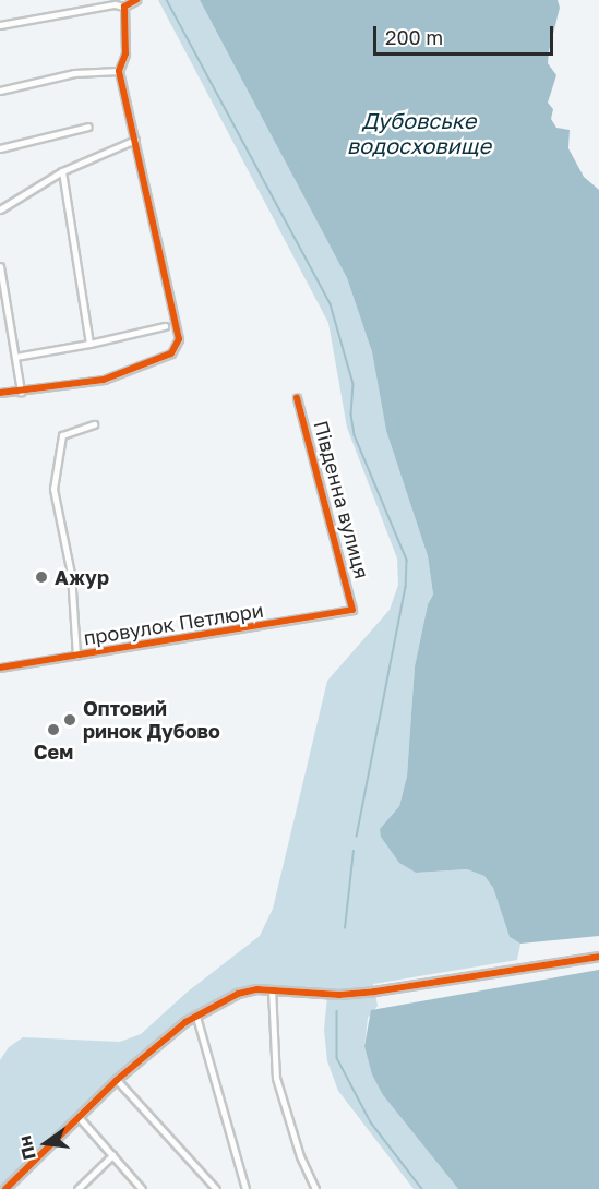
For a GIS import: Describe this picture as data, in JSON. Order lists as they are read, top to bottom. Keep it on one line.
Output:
{"streets":{"street":["Південна вулиця","провулок Петлюри"]},"crossings":[["Південна вулиця","провулок Петлюри"]],"water":["Дубовське водосховище"],"places":["Ажур","Оптовий ринок Дубово","Сем"],"scale_bar":"200 m","north":"left"}
